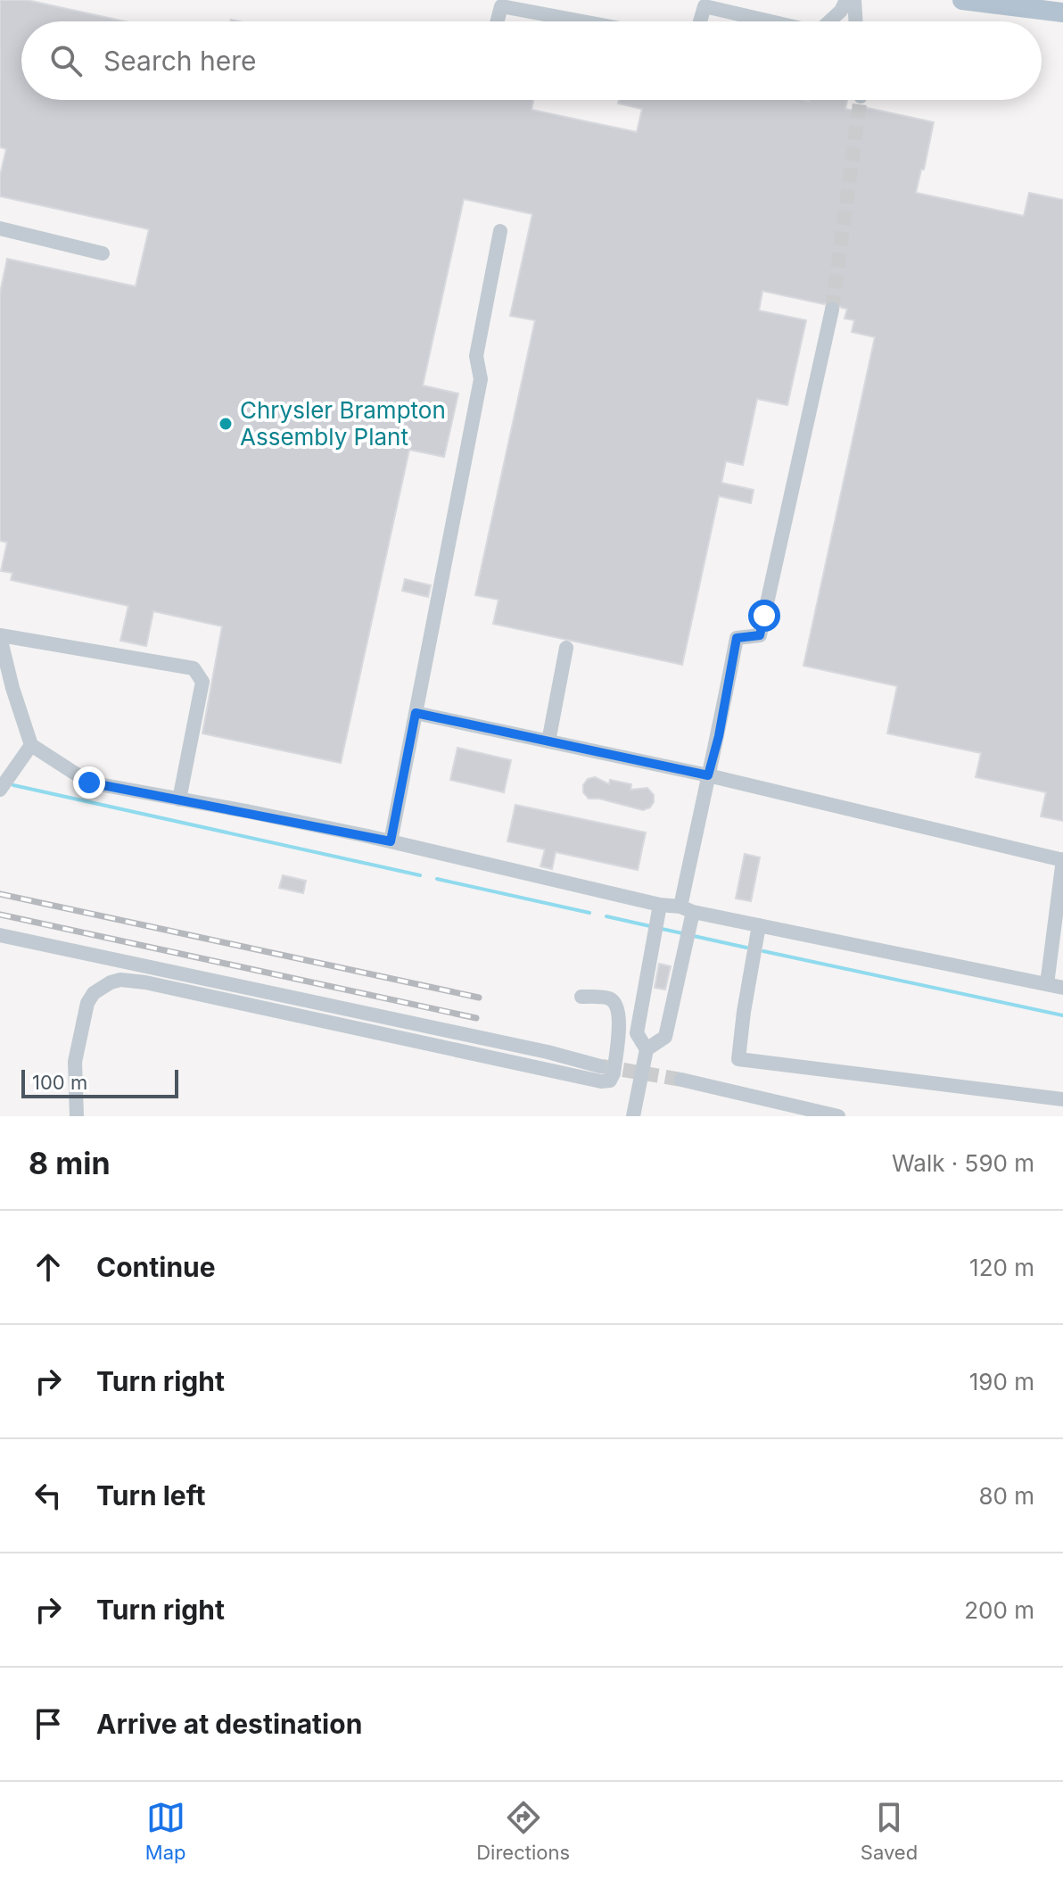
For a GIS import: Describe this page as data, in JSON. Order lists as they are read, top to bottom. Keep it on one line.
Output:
{"places":["Chrysler Brampton Assembly Plant"],"scale_bar":"100 m","page":{"search":"Search here","scale":"100 m","heading":["8 min","Walk · 590 m"],"list":[["Continue","120 m"],["Turn right","190 m"],["Turn left","80 m"],["Turn right","200 m"],"Arrive at destination"],"nav":["Map","Directions","Saved"]}}
